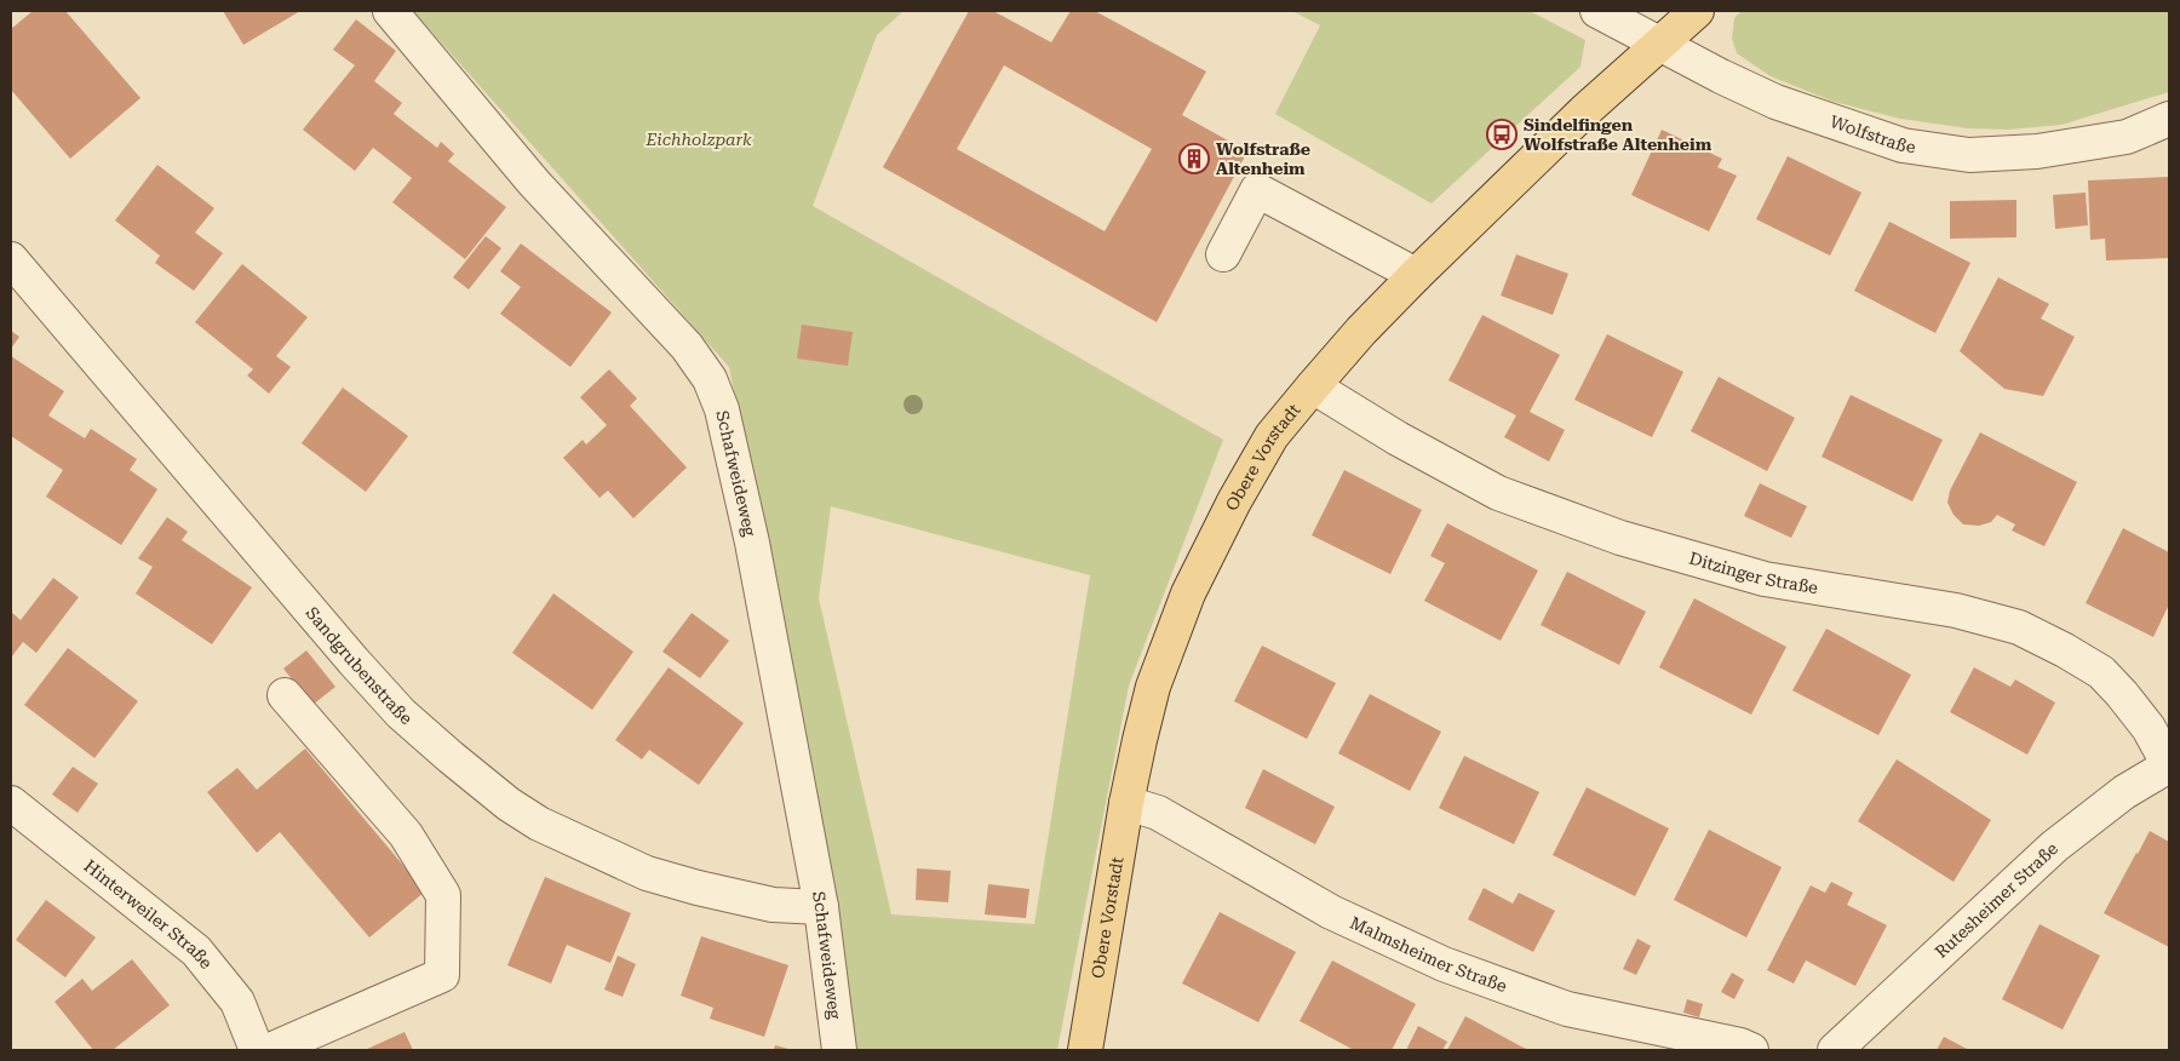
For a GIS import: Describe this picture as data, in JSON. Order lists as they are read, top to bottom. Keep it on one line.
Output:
{"streets":{"main road":["Obere Vorstadt"],"street":["Wolfstraße","Schafweideweg","Ditzinger Straße","Sandgrubenstraße","Rutesheimer Straße","Hinterweiler Straße","Malmsheimer Straße"]},"crossings":[["Wolfstraße","Obere Vorstadt"],["Obere Vorstadt","Ditzinger Straße"],["Obere Vorstadt","Malmsheimer Straße"],["Schafweideweg","Sandgrubenstraße"],["Ditzinger Straße","Rutesheimer Straße"]],"parks":["Eichholzpark"],"places":{"bus stop":["Sindelfingen Wolfstraße Altenheim"],"building":["Wolfstraße Altenheim"]}}
